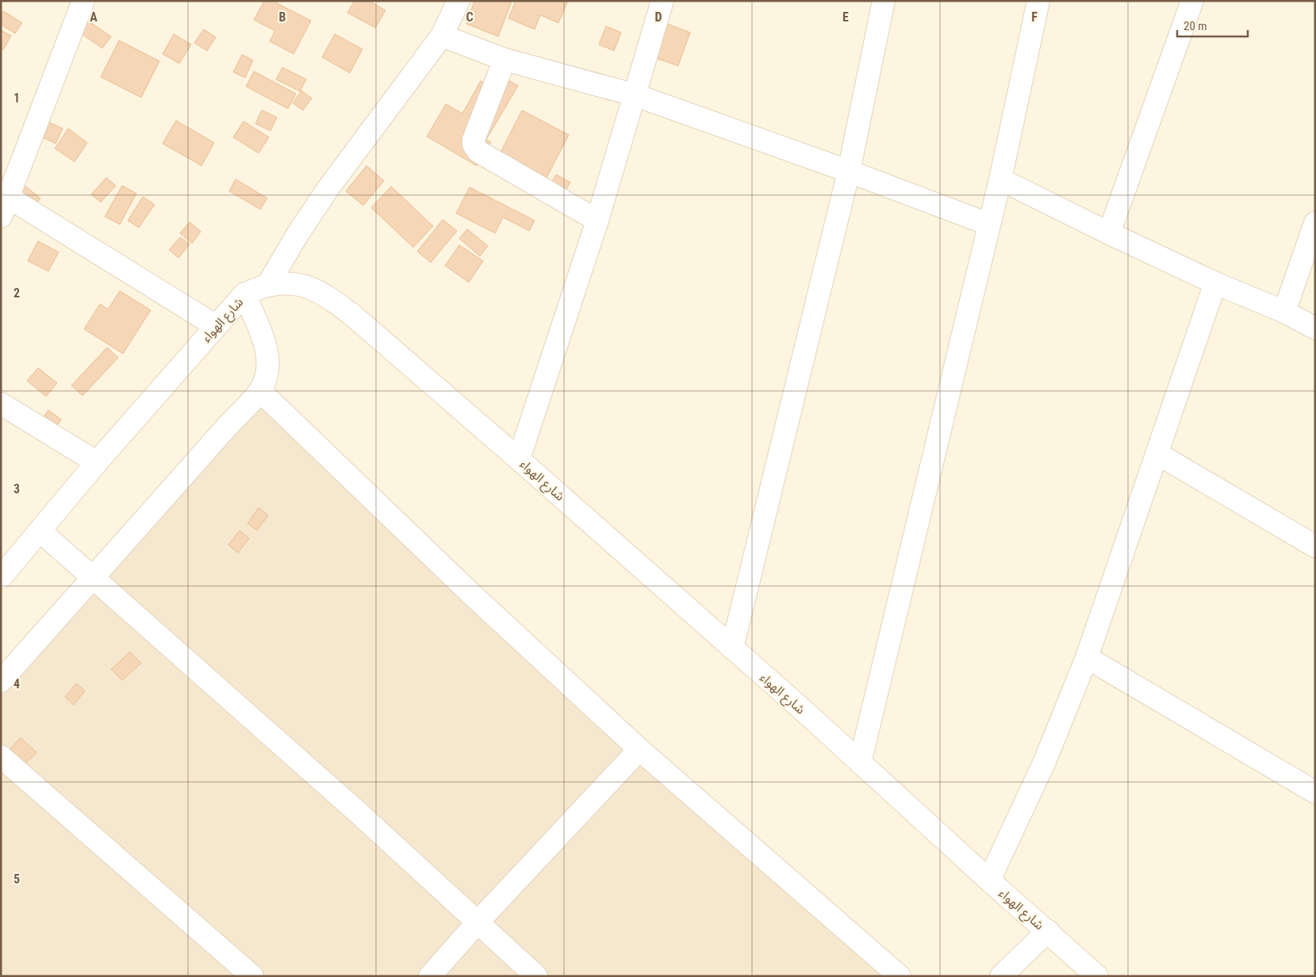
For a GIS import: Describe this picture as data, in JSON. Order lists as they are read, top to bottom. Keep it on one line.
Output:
{"streets":{"street":["شارع الهواء"]},"scale_bar":"20 m","grid":{"columns":["A","B","C","D","E","F"],"rows":["1","2","3","4","5"]}}
